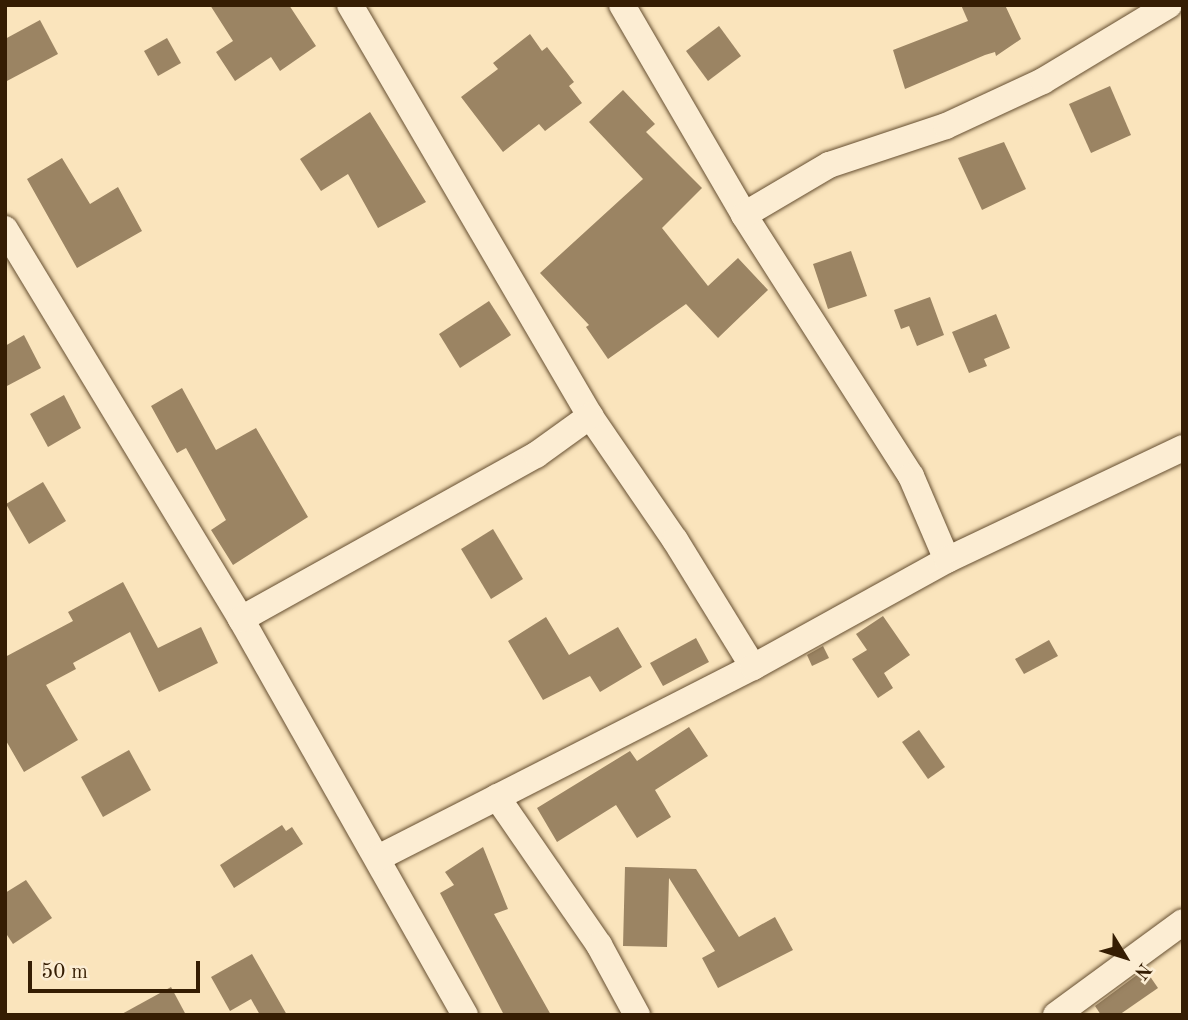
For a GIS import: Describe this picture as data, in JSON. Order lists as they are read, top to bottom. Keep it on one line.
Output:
{"scale_bar":"50 m","north":"bottom right"}
